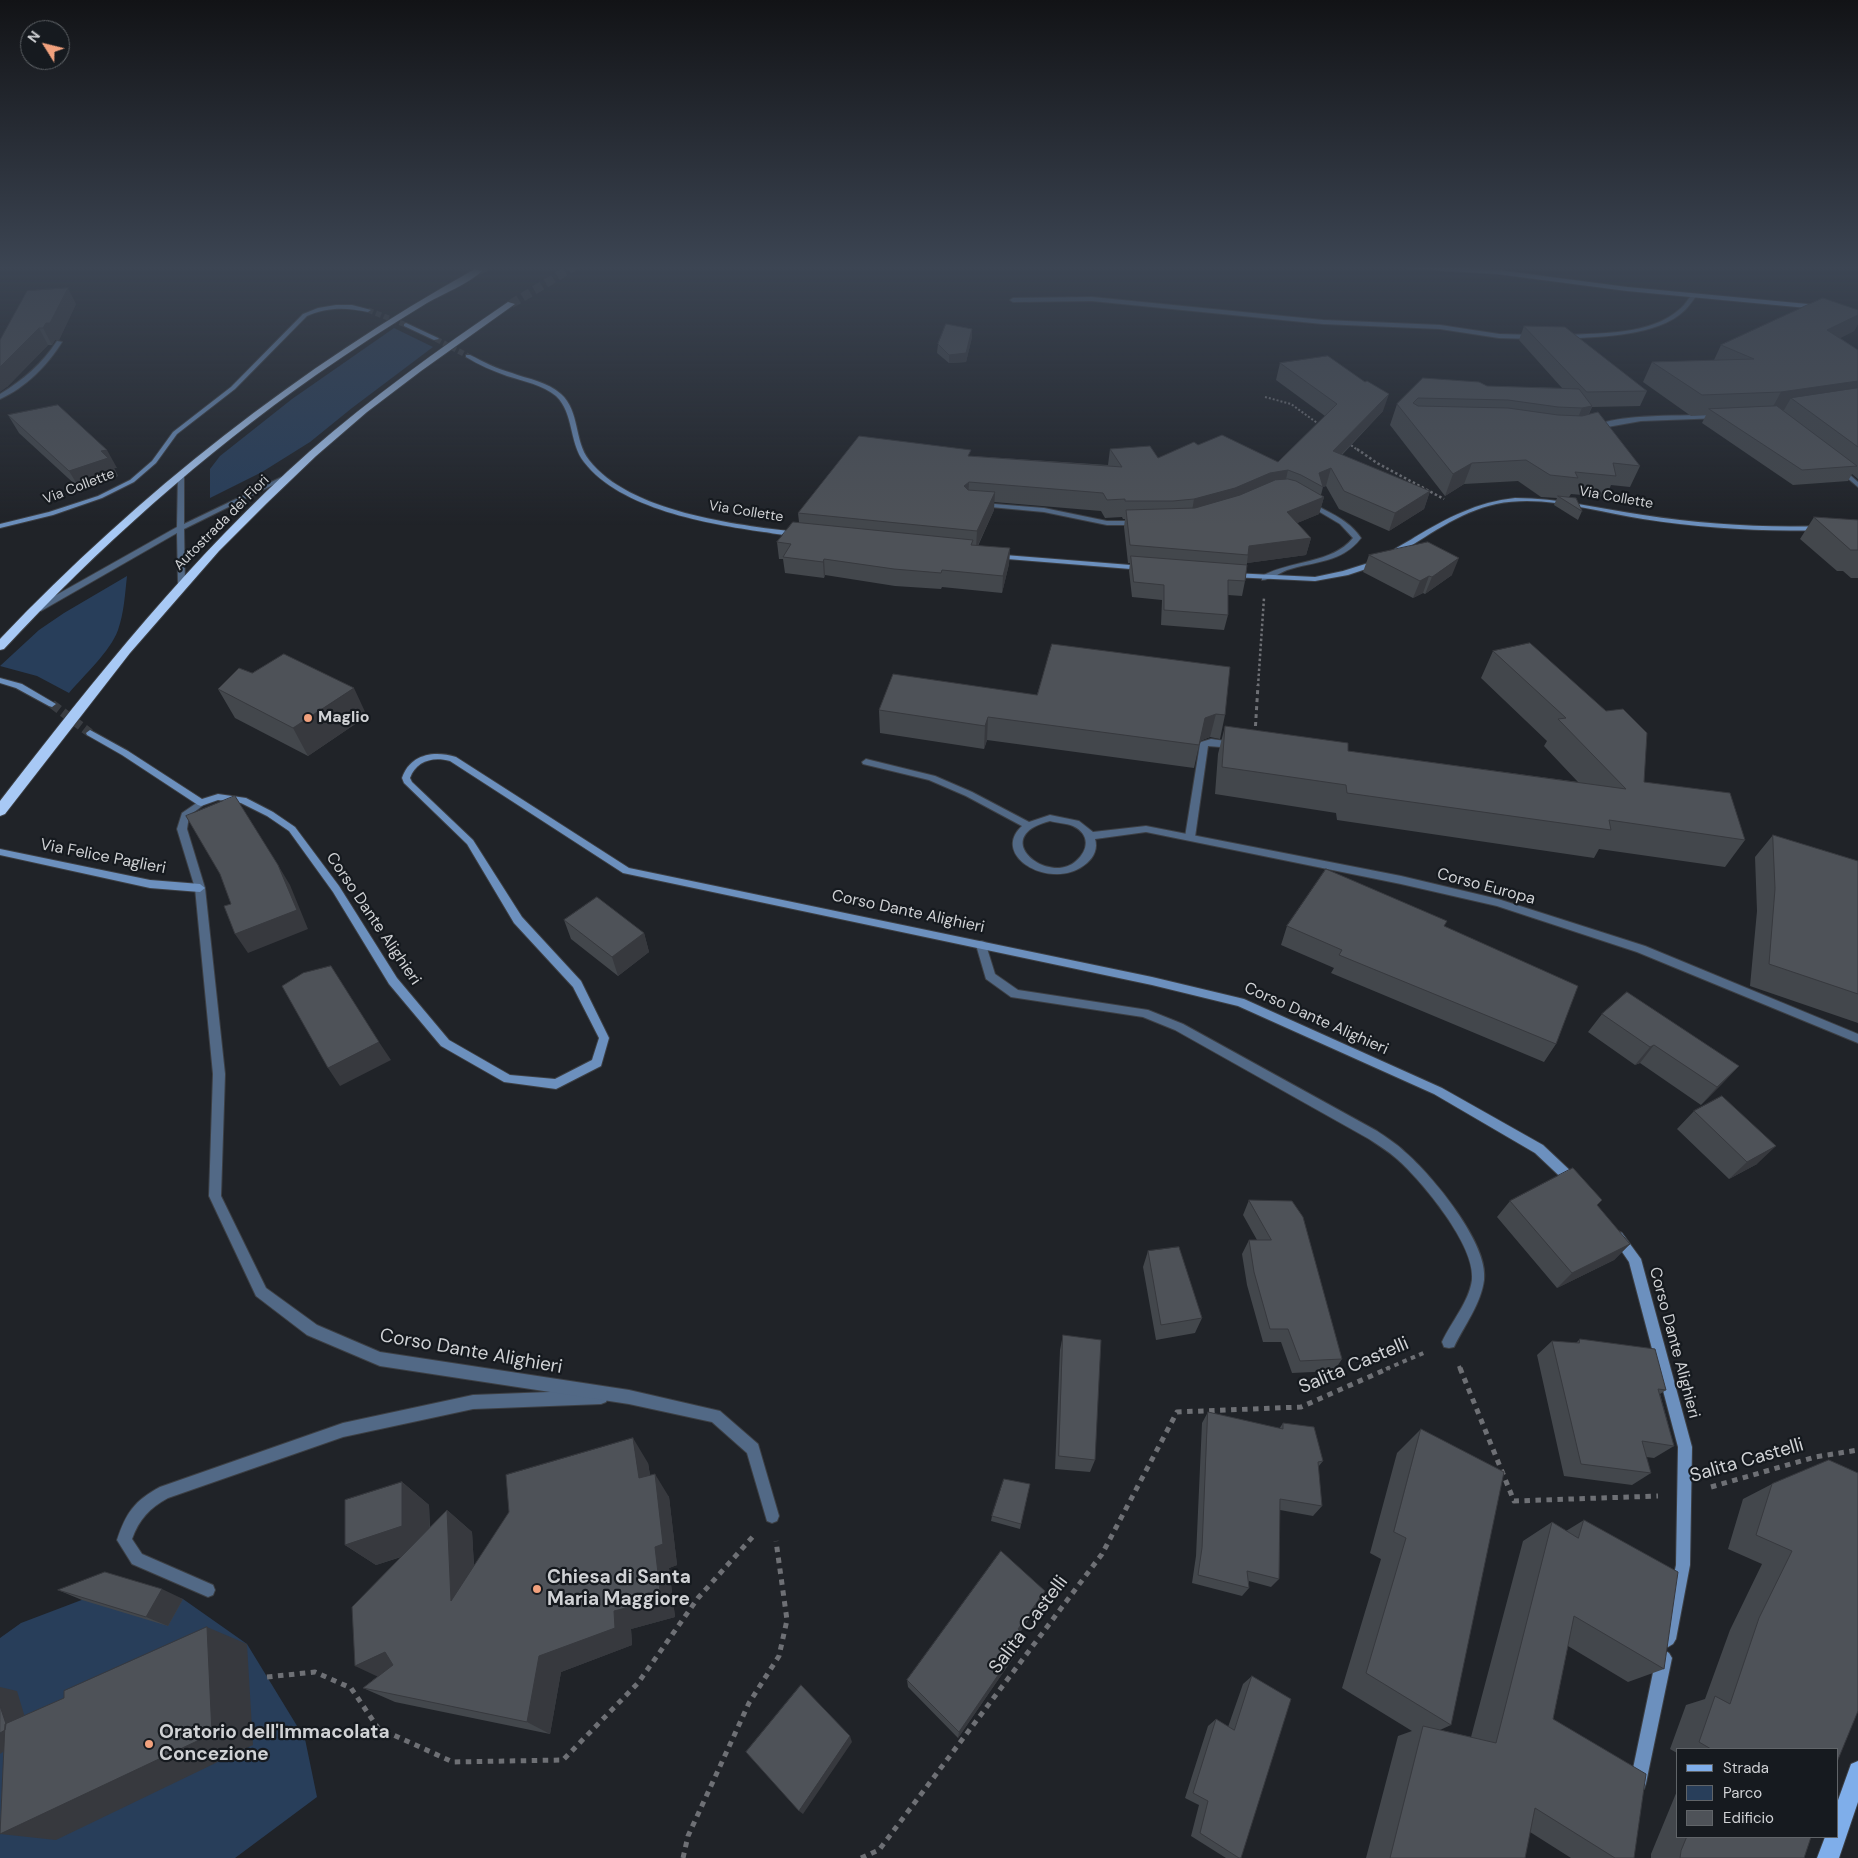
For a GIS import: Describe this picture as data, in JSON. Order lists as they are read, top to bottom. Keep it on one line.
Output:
{"streets":{"highway":["Autostrada dei Fiori"],"street":["Via Collette","Via Felice Paglieri","Corso Europa","Corso Dante Alighieri"],"path":["Salita Castelli"]},"crossings":[["Via Felice Paglieri","Corso Dante Alighieri"],["Corso Dante Alighieri","Salita Castelli"]],"places":["Maglio","Chiesa di Santa Maria Maggiore","Oratorio dell'Immacolata Concezione"],"legend":["Strada","Parco","Edificio"],"north":"top left"}
